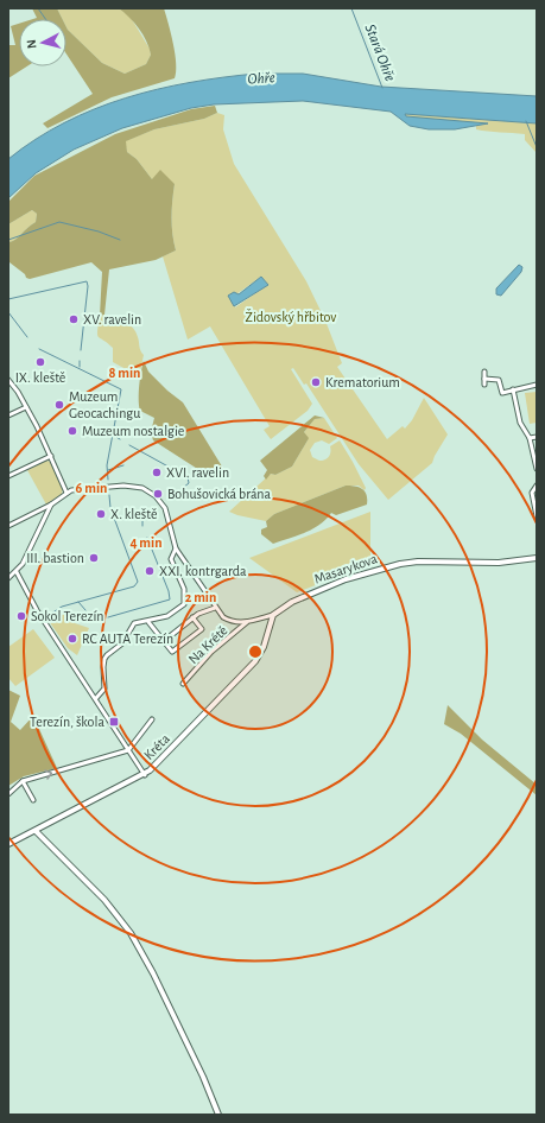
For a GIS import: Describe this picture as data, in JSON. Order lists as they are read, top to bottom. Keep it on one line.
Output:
{"streets":{"street":["Masarykova","Na Krétě","Kréta"]},"crossings":[["Masarykova","Kréta"]],"water":["Stará Ohře","Ohře"],"parks":["Židovský hřbitov"],"places":{"other":["XV. ravelin","IX. kleště","Krematorium","Muzeum Geocachingu","Muzeum nostalgie","XVI. ravelin","Bohušovická brána","X. kleště","III. bastion","XXI. kontrgarda","Sokol Terezín","RC AUTA Terezín"],"transit":["Terezín, škola"]},"north":"left","rings":["8 min","6 min","4 min","2 min"]}
